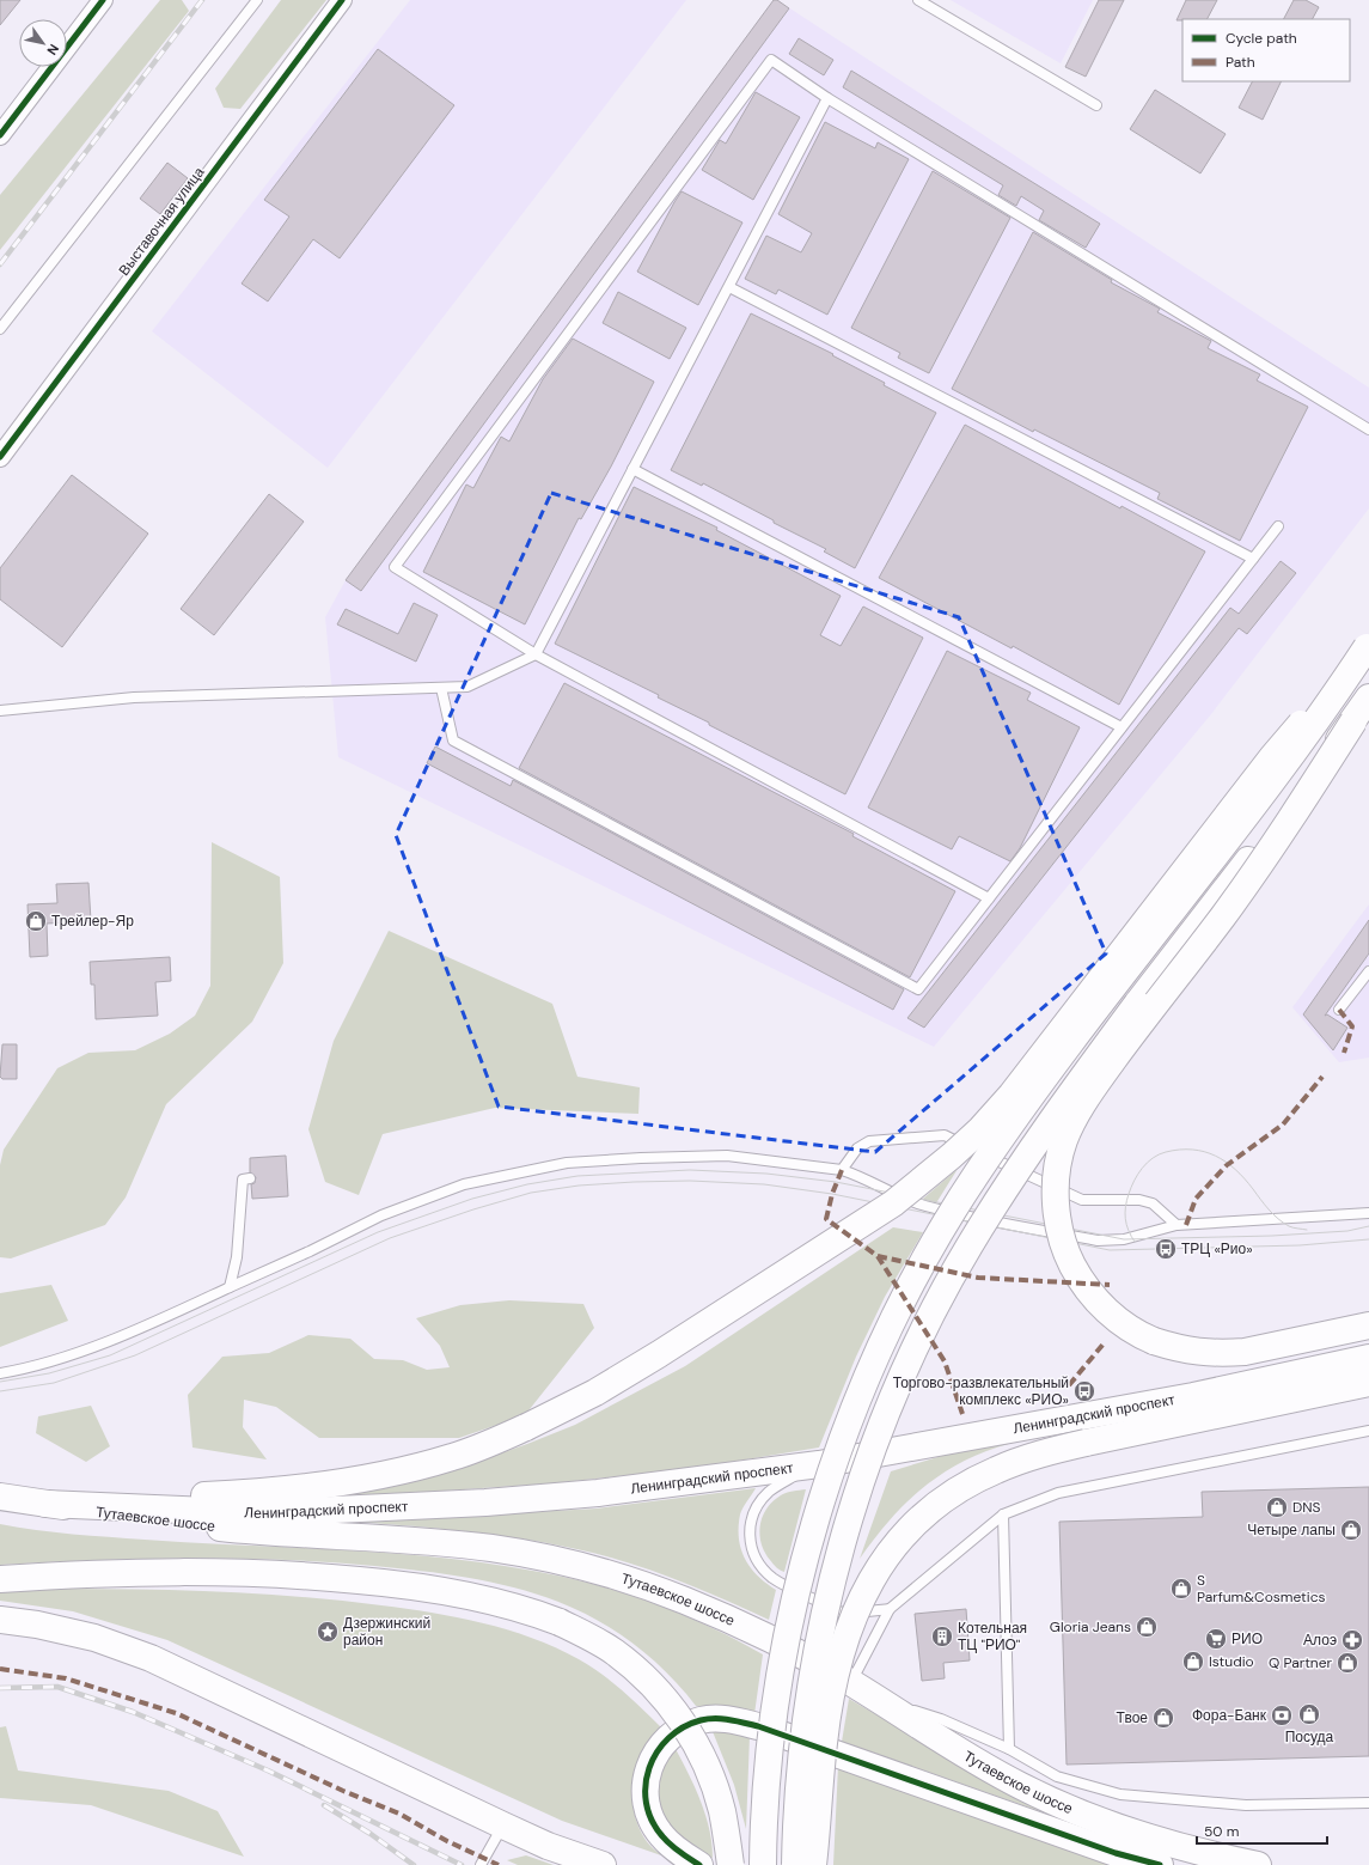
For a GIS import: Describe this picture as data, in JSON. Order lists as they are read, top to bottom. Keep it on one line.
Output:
{"streets":{"main road":["Ленинградский проспект","Тутаевское шоссе"],"street":["Выставочная улица"]},"crossings":[["Ленинградский проспект","Тутаевское шоссе"]],"places":{"shop":["Трейлер-Яр","DNS","Четыре лапы","S Parfum&Cosmetics","Gloria Jeans","Istudio","Q Partner","Посуда","Твое"],"bus stop":["ТРЦ «Рио»","Торгово-развлекательный комплекс «РИО»"],"place":["Дзержинский район"],"building":["Котельная ТЦ \"РИО\""],"supermarket":["РИО"],"pharmacy":["Алоэ"],"bank":["Фора-Банк"]},"legend":["Cycle path","Path"],"scale_bar":"50 m","north":"bottom right"}
